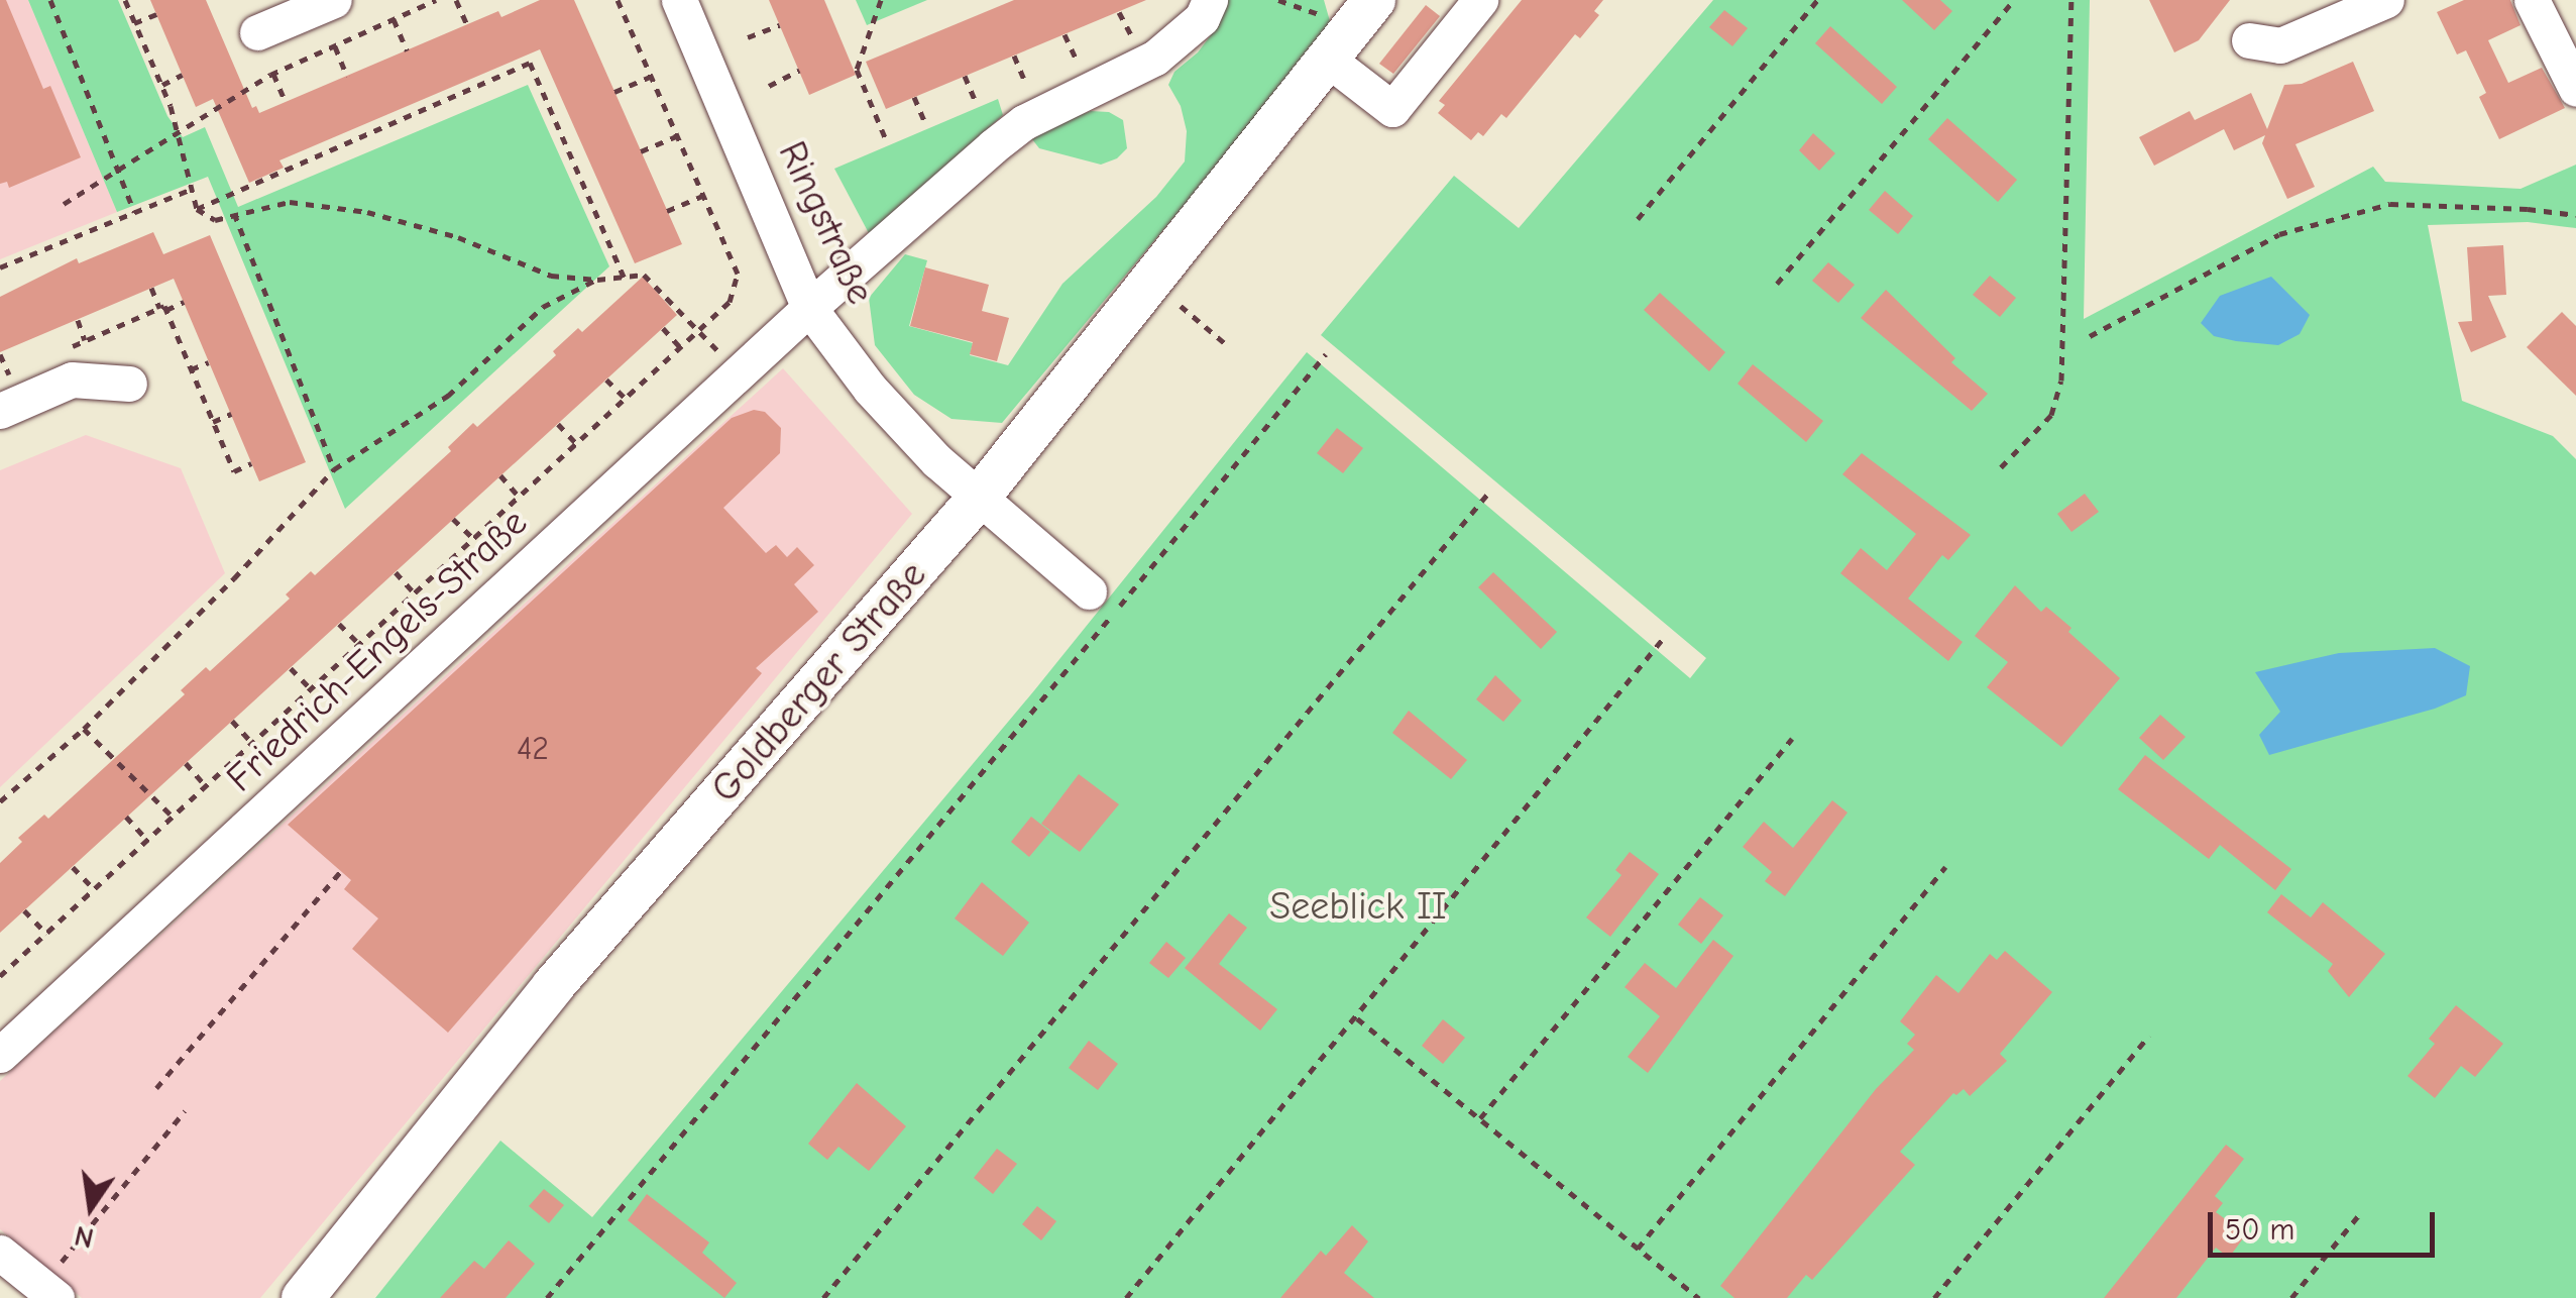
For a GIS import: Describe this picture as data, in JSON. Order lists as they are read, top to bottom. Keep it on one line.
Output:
{"streets":{"main road":["Goldberger Straße"],"street":["Ringstraße","Friedrich-Engels-Straße"]},"crossings":[["Ringstraße","Friedrich-Engels-Straße"],["Ringstraße","Goldberger Straße"]],"parks":["Seeblick II"],"house_numbers":["42"],"scale_bar":"50 m","north":"bottom"}
